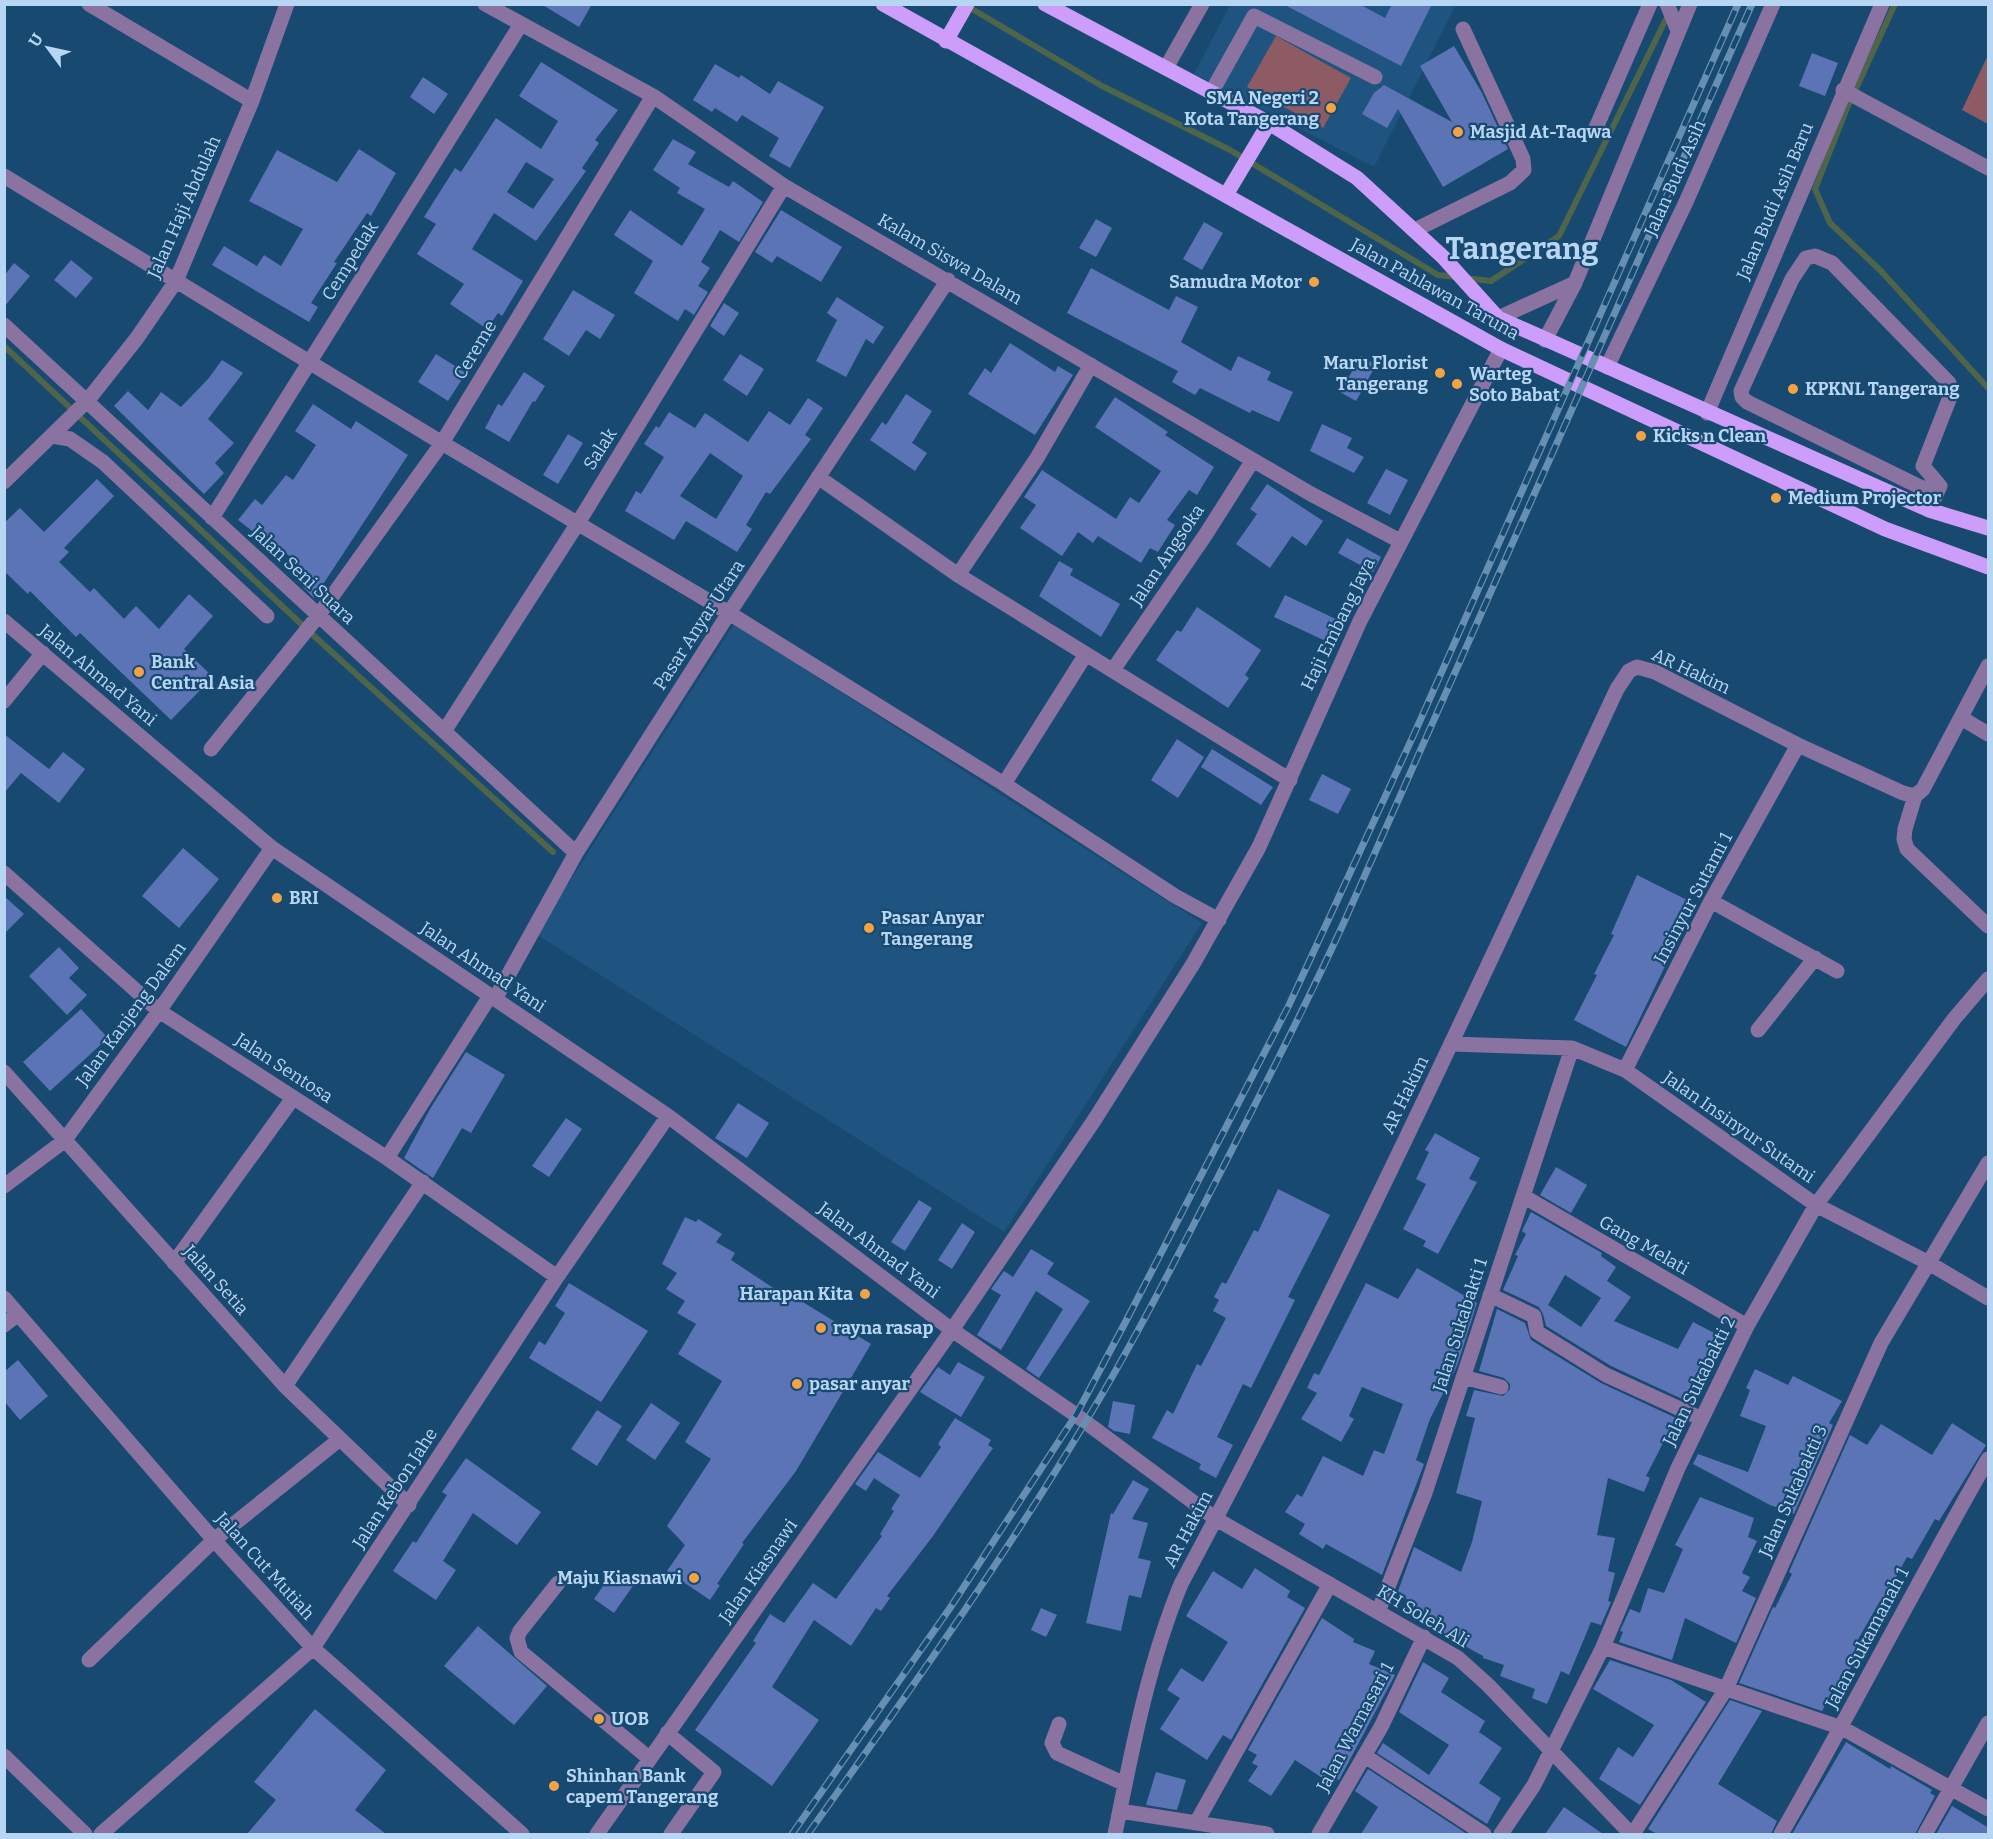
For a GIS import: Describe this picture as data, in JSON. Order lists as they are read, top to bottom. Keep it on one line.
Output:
{"streets":{"main road":["Jalan Pahlawan Taruna"],"street":["Jalan Budi Asih","Jalan Budi Asih Baru","Jalan Haji Abdulah","Kalam Siswa Dalam","Cempedak","Cereme","Salak","Jalan Angsoka","Jalan Seni Suara","Haji Embang Jaya","Pasar Anyar Utara","AR Hakim","Jalan Ahmad Yani","Insinyur Sutami 1","Jalan Kanjeng Dalem","Jalan Sentosa","Jalan Insinyur Sutami","Gang Melati","Jalan Setia","Jalan Sukabakti 1","Jalan Sukabakti 2","Jalan Kebon Jahe","Jalan Sukabakti 3","Jalan Cut Mutiah","Jalan Kiasnawi","KH Soleh Ali","Jalan Sukamanah 1","Jalan Warnasari 1"]},"crossings":[["Jalan Budi Asih","Jalan Pahlawan Taruna"],["Jalan Budi Asih Baru","Jalan Pahlawan Taruna"],["Jalan Haji Abdulah","Jalan Seni Suara"],["Kalam Siswa Dalam","Cempedak"],["Kalam Siswa Dalam","Cereme"],["Kalam Siswa Dalam","Salak"],["Kalam Siswa Dalam","Jalan Angsoka"],["Kalam Siswa Dalam","Haji Embang Jaya"],["Kalam Siswa Dalam","Pasar Anyar Utara"],["Cempedak","Jalan Seni Suara"],["Jalan Pahlawan Taruna","Haji Embang Jaya"],["Cereme","Jalan Seni Suara"],["Salak","Jalan Seni Suara"],["Jalan Seni Suara","Pasar Anyar Utara"],["Haji Embang Jaya","Jalan Kiasnawi"],["Pasar Anyar Utara","Jalan Ahmad Yani"],["Pasar Anyar Utara","Jalan Sentosa"],["AR Hakim","Jalan Ahmad Yani"],["AR Hakim","Insinyur Sutami 1"],["AR Hakim","Jalan Insinyur Sutami"],["AR Hakim","KH Soleh Ali"],["Jalan Ahmad Yani","Jalan Kanjeng Dalem"],["Jalan Ahmad Yani","Jalan Kebon Jahe"],["Jalan Ahmad Yani","Jalan Kiasnawi"],["Jalan Ahmad Yani","KH Soleh Ali"],["Insinyur Sutami 1","Jalan Insinyur Sutami"],["Jalan Kanjeng Dalem","Jalan Sentosa"],["Jalan Kanjeng Dalem","Jalan Setia"],["Jalan Sentosa","Jalan Kebon Jahe"],["Jalan Insinyur Sutami","Jalan Sukabakti 1"],["Jalan Insinyur Sutami","Jalan Sukabakti 2"],["Jalan Insinyur Sutami","Jalan Sukabakti 3"],["Gang Melati","Jalan Sukabakti 1"],["Gang Melati","Jalan Sukabakti 2"],["Jalan Setia","Jalan Kebon Jahe"],["Jalan Sukabakti 1","KH Soleh Ali"],["Jalan Sukabakti 2","KH Soleh Ali"],["Jalan Kebon Jahe","Jalan Cut Mutiah"],["Jalan Sukabakti 3","KH Soleh Ali"],["KH Soleh Ali","Jalan Warnasari 1"]],"districts":["Tangerang"],"places":["SMA Negeri 2 Kota Tangerang","Masjid At-Taqwa","Samudra Motor","Maru Florist Tangerang","Warteg Soto Babat","KPKNL Tangerang","Kicks n Clean","Medium Projector","Bank Central Asia","BRI","Pasar Anyar Tangerang","Harapan Kita","rayna rasap","pasar anyar","Maju Kiasnawi","UOB","Shinhan Bank capem Tangerang"],"north":"top left"}
